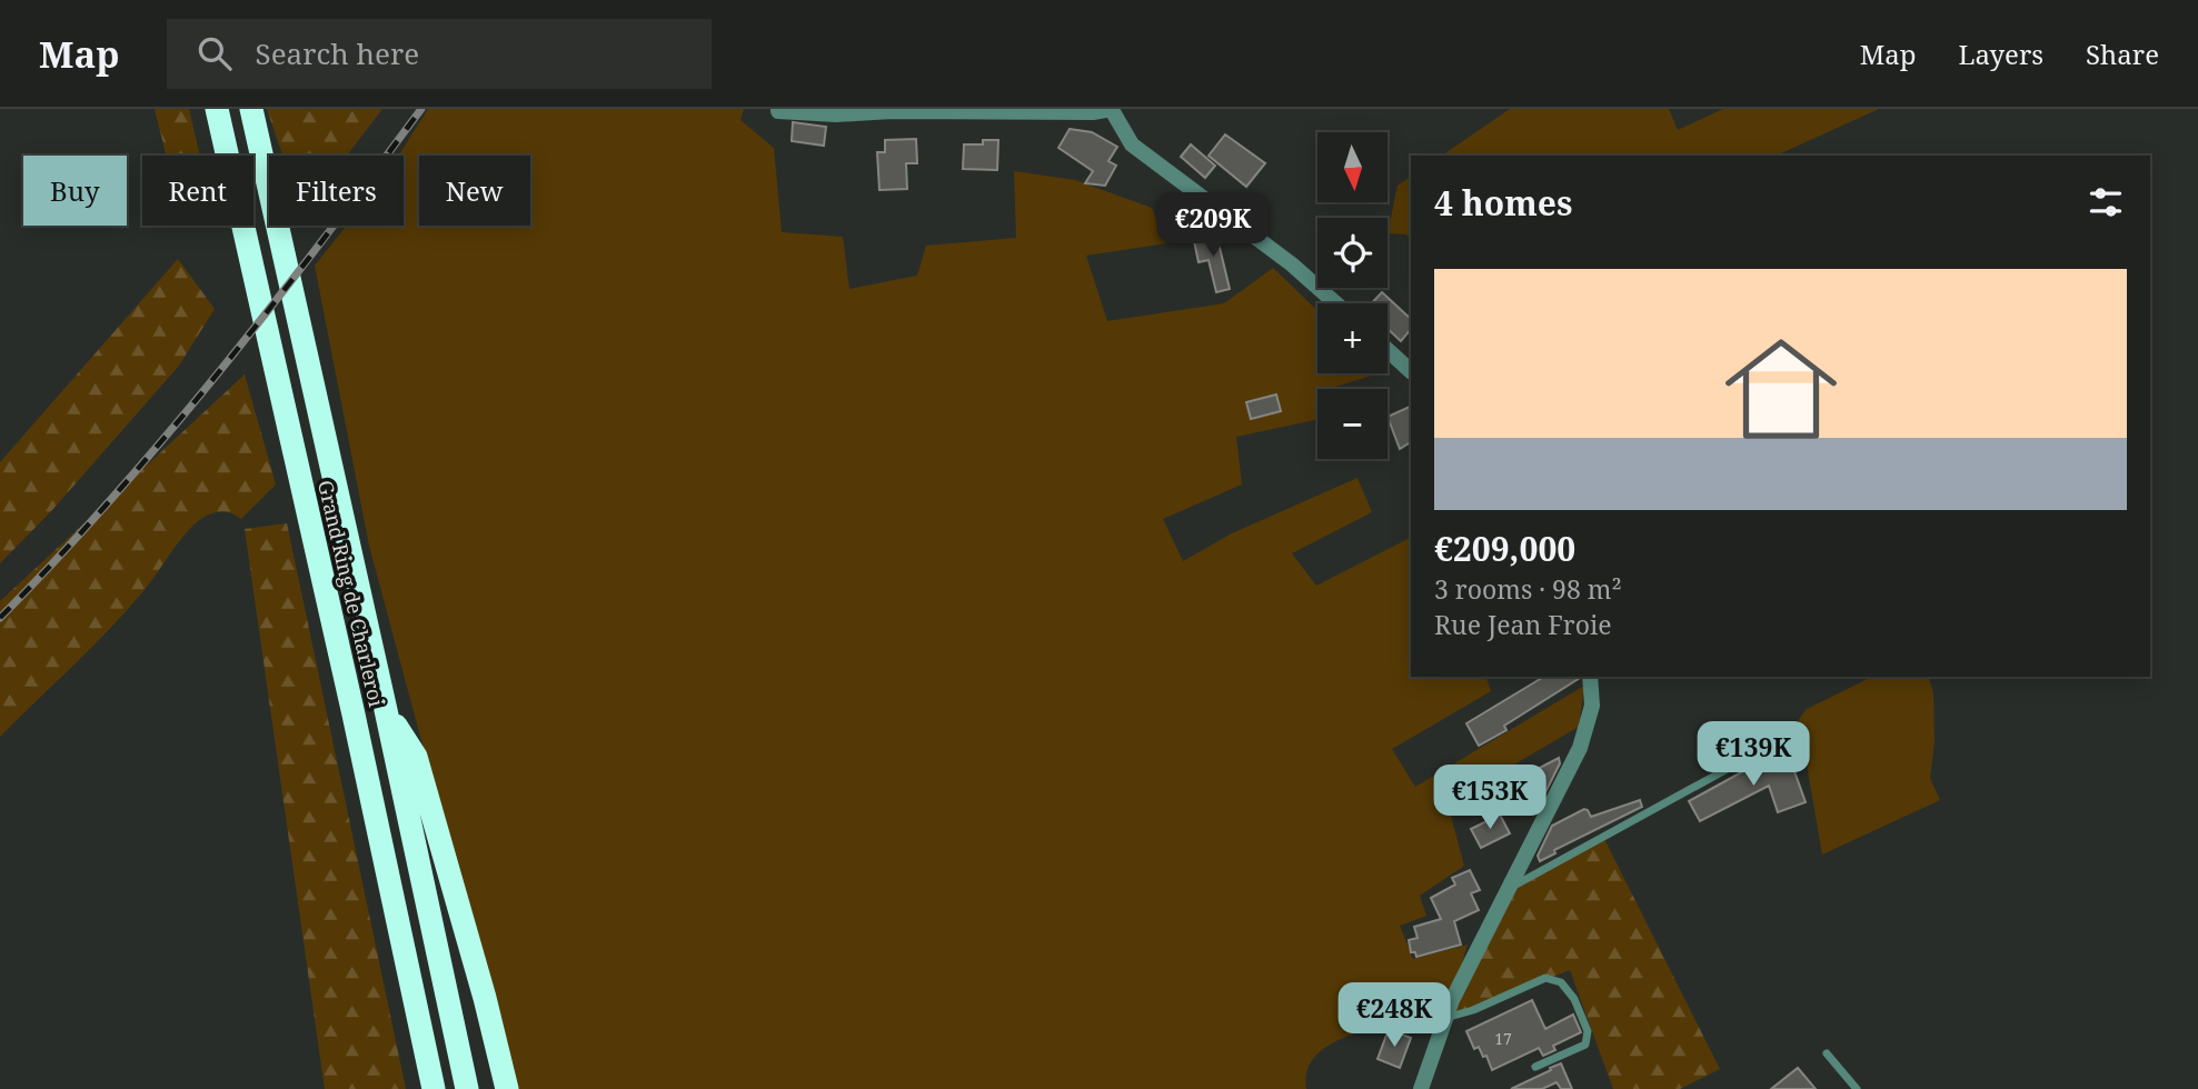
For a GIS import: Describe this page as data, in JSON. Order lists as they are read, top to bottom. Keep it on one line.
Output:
{"streets":{"highway":["Grand Ring de Charleroi"]},"house_numbers":["17"],"north":"bottom","page":{"header":"Map","search":"Search here","nav":["Map","Layers","Share"],"map_buttons":["+","−"],"chip":["Buy","Rent","Filters","New"],"heading":"4 homes","price":["€209K","€139K","€153K","€248K"],"list":[{"name":"€209,000","note":"3 rooms · 98 m² · Rue Jean Froie"}]}}
